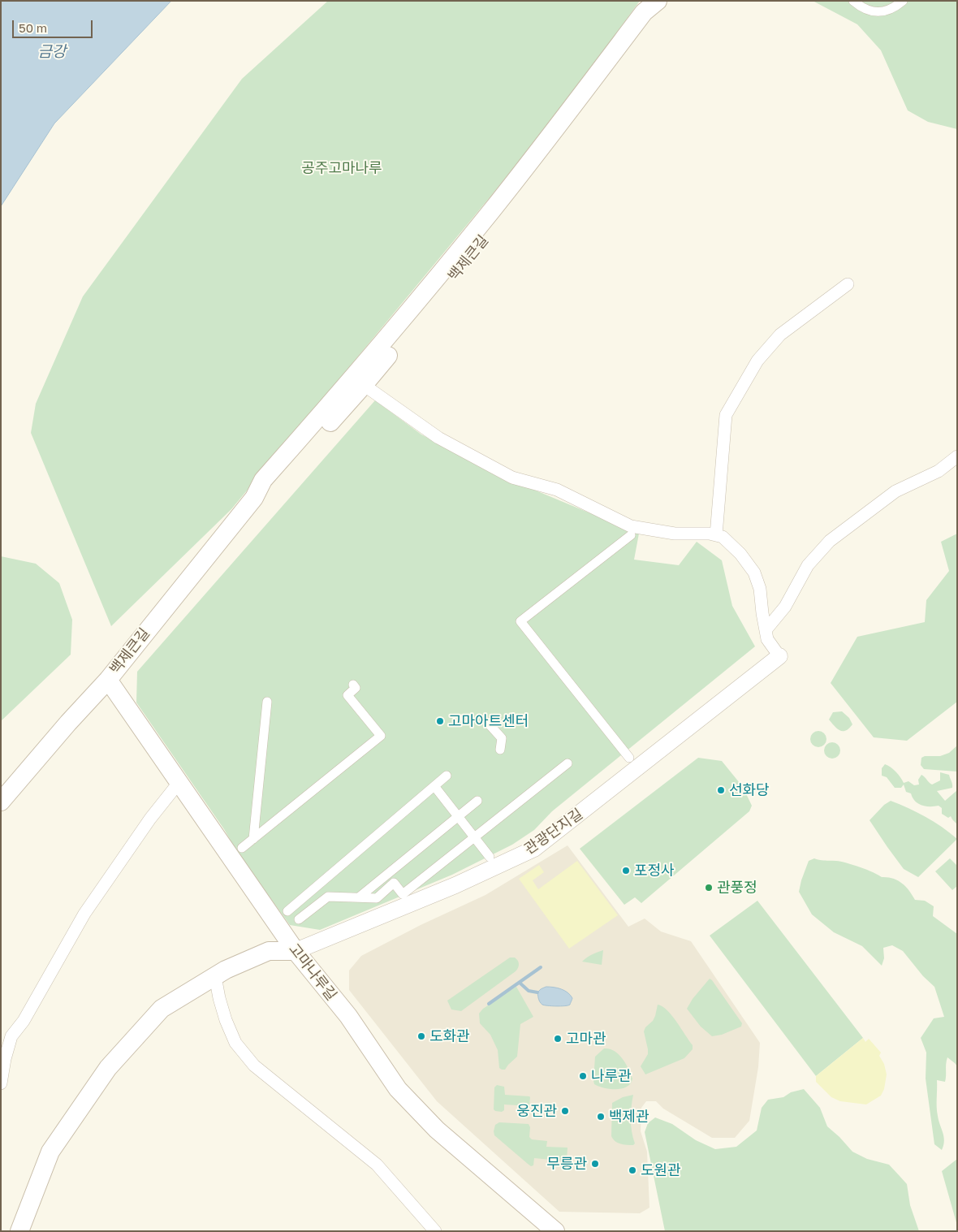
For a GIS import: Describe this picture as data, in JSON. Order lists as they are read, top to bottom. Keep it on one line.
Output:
{"streets":{"main road":["백제큰길","고마나루길"],"street":["관광단지길"]},"crossings":[["백제큰길","고마나루길"],["관광단지길","고마나루길"]],"water":["금강"],"parks":["공주고마나루"],"places":["고마아트센터","선화당","포정사","관풍정","도화관","고마관","나루관","웅진관","백제관","무릉관","도원관"],"scale_bar":"50 m"}
